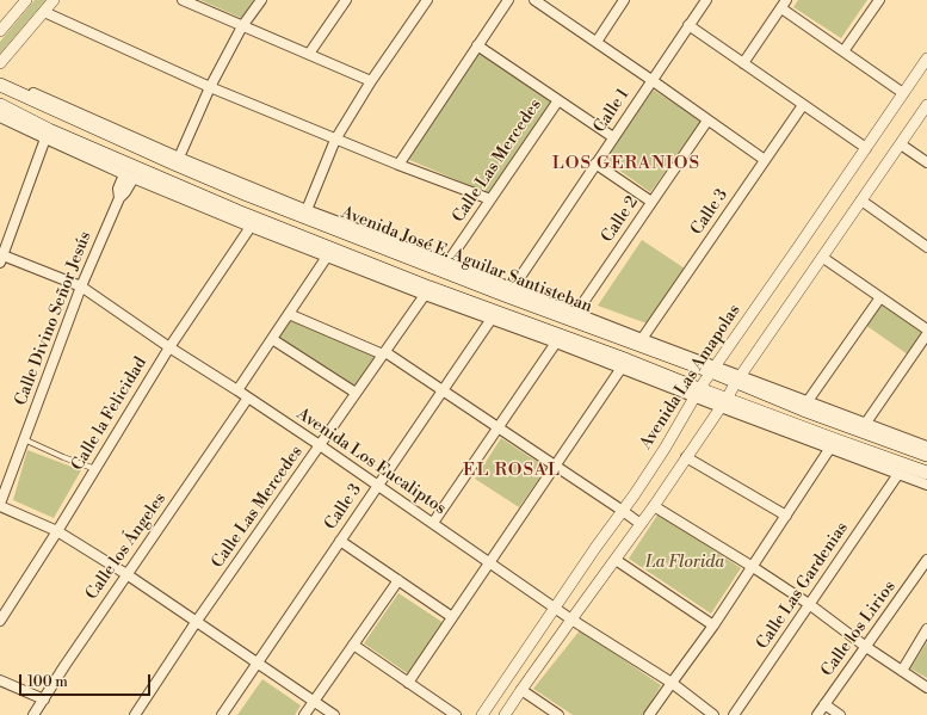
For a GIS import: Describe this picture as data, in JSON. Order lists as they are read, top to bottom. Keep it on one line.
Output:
{"streets":{"main road":["Avenida José E. Aguilar Santisteban"],"street":["Calle 1","Calle Las Mercedes","Calle 3","Calle 2","Calle Divino Señor Jesús","Avenida Las Amapolas","Calle la Felicidad","Avenida Los Eucaliptos","Calle los Ángeles","Calle Las Gardenias","Calle los Lirios"]},"crossings":[["Calle 1","Avenida José E. Aguilar Santisteban"],["Calle Las Mercedes","Avenida José E. Aguilar Santisteban"],["Calle Las Mercedes","Avenida Los Eucaliptos"],["Calle 3","Avenida José E. Aguilar Santisteban"],["Calle 3","Avenida Los Eucaliptos"],["Calle 2","Avenida José E. Aguilar Santisteban"],["Avenida José E. Aguilar Santisteban","Avenida Las Amapolas"],["Calle Divino Señor Jesús","Avenida Los Eucaliptos"],["Avenida Las Amapolas","Avenida Los Eucaliptos"],["Calle la Felicidad","Avenida Los Eucaliptos"],["Avenida Los Eucaliptos","Calle los Ángeles"]],"districts":["LOS GERANIOS","EL ROSAL"],"parks":["La Florida"],"scale_bar":"100 m"}
